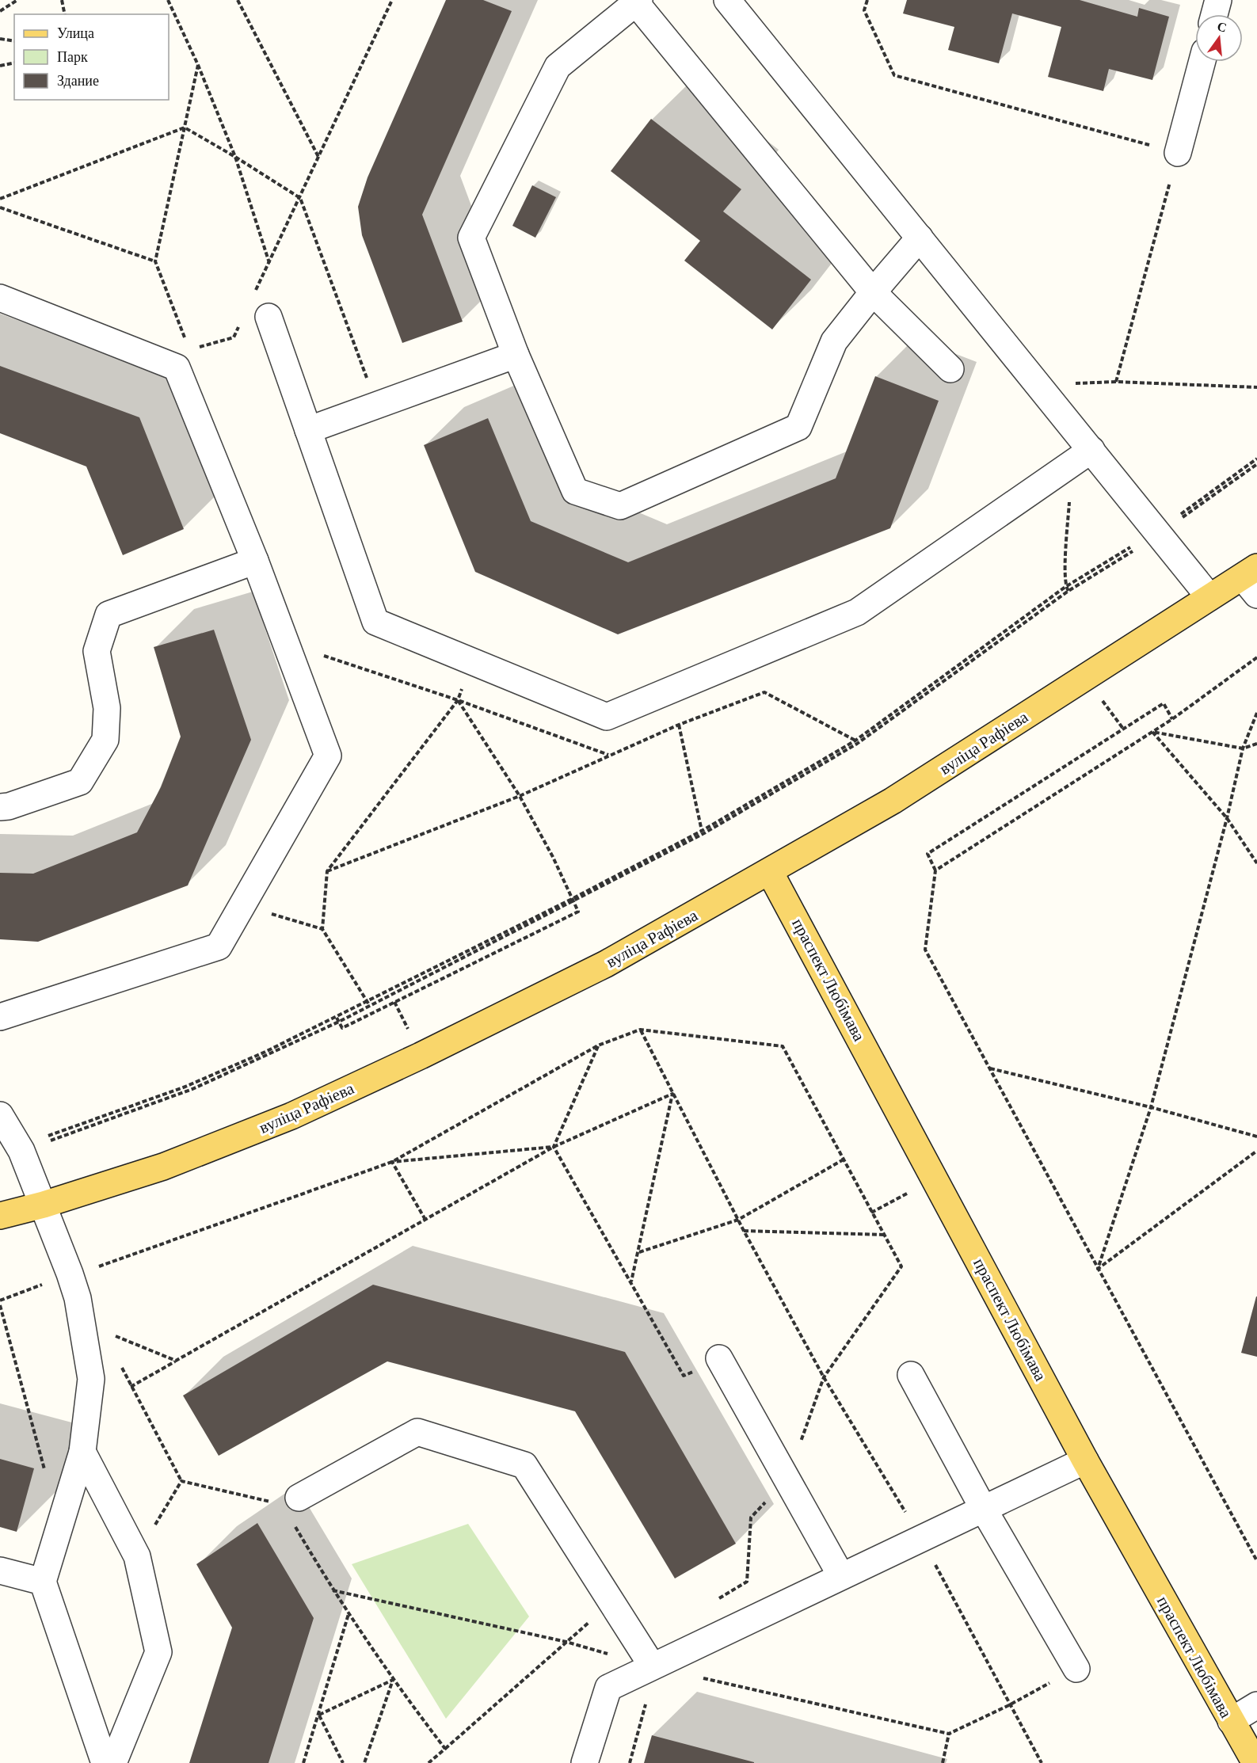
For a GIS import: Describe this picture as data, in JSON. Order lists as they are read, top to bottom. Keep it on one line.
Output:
{"streets":{"main road":["вуліца Рафіева","праспект Любімава"]},"crossings":[["вуліца Рафіева","праспект Любімава"]],"legend":["Улица","Парк","Здание"],"north":"top"}
